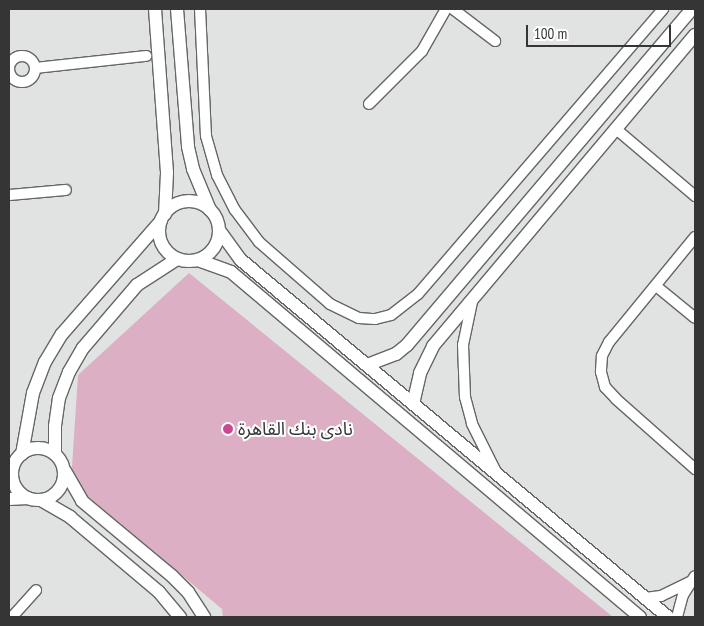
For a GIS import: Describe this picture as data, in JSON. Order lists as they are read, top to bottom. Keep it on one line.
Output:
{"places":["نادى بنك القاهرة"],"scale_bar":"100 m"}
